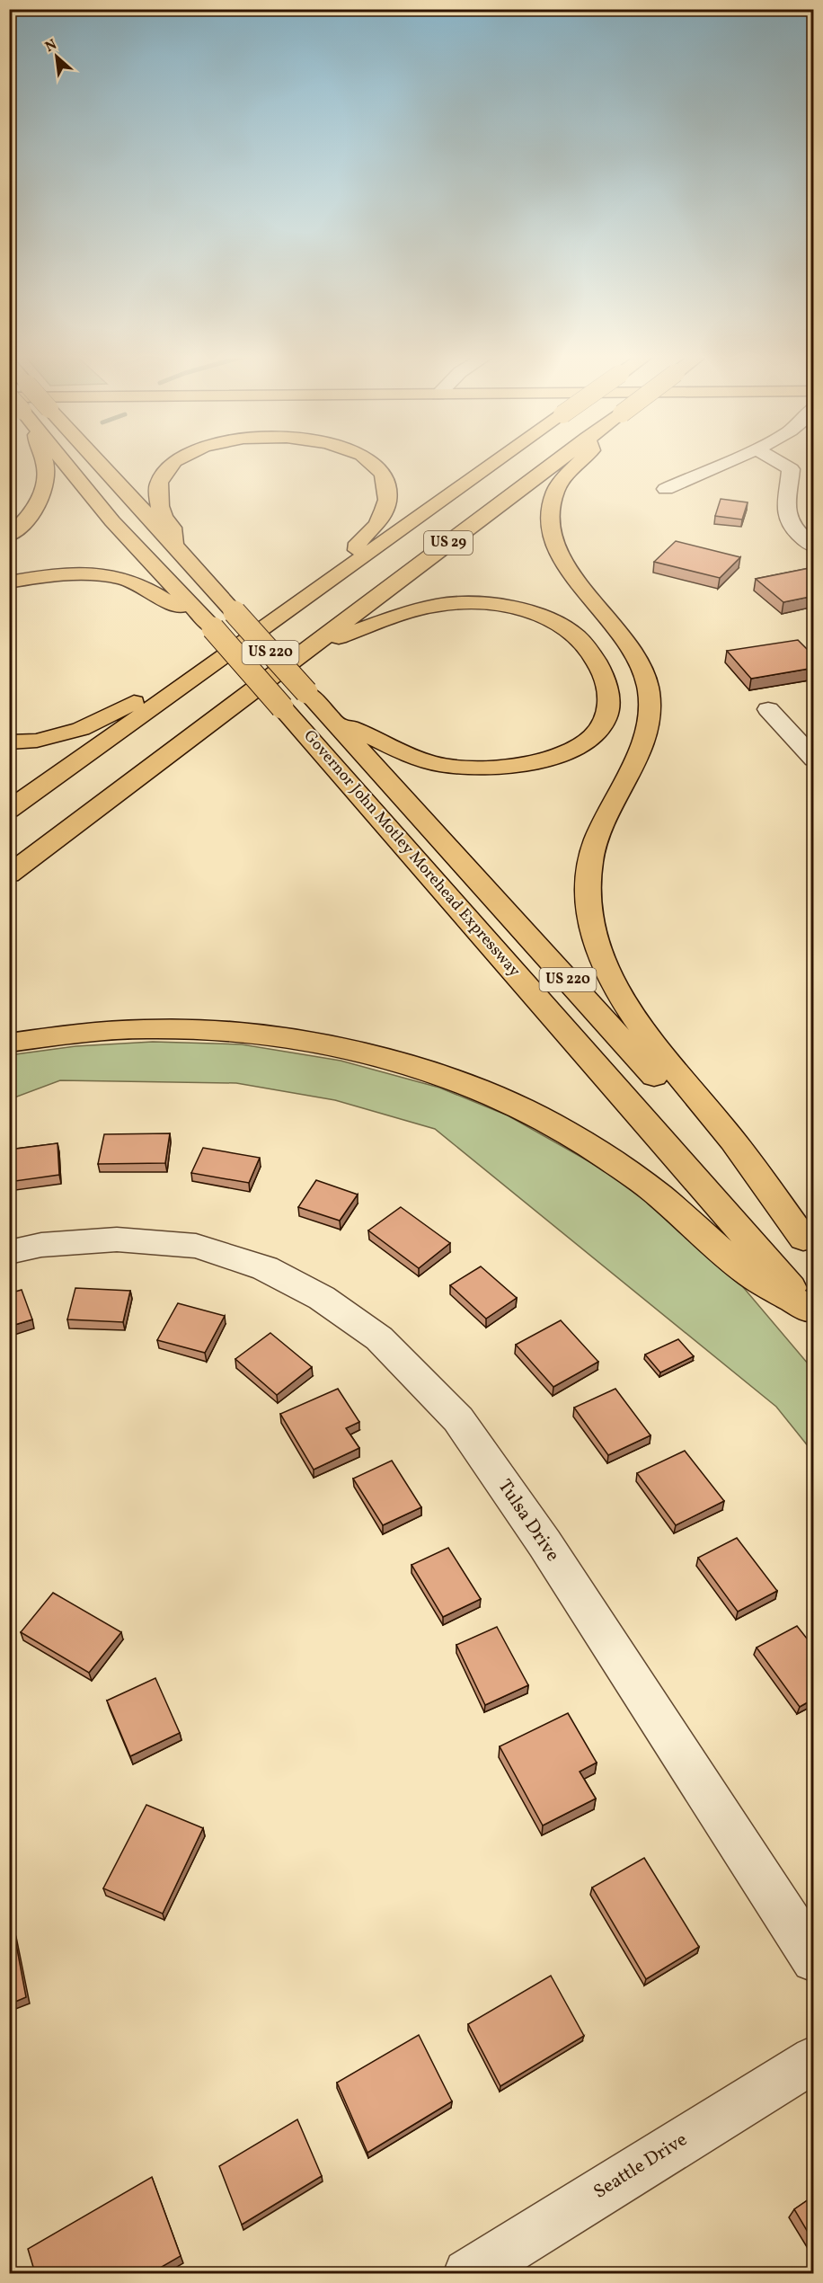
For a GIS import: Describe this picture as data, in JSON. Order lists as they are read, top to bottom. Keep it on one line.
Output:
{"streets":{"main road":["US 29","US 220","Governor John Motley Morehead Expressway"],"street":["Tulsa Drive","Seattle Drive"]},"north":"top left"}
